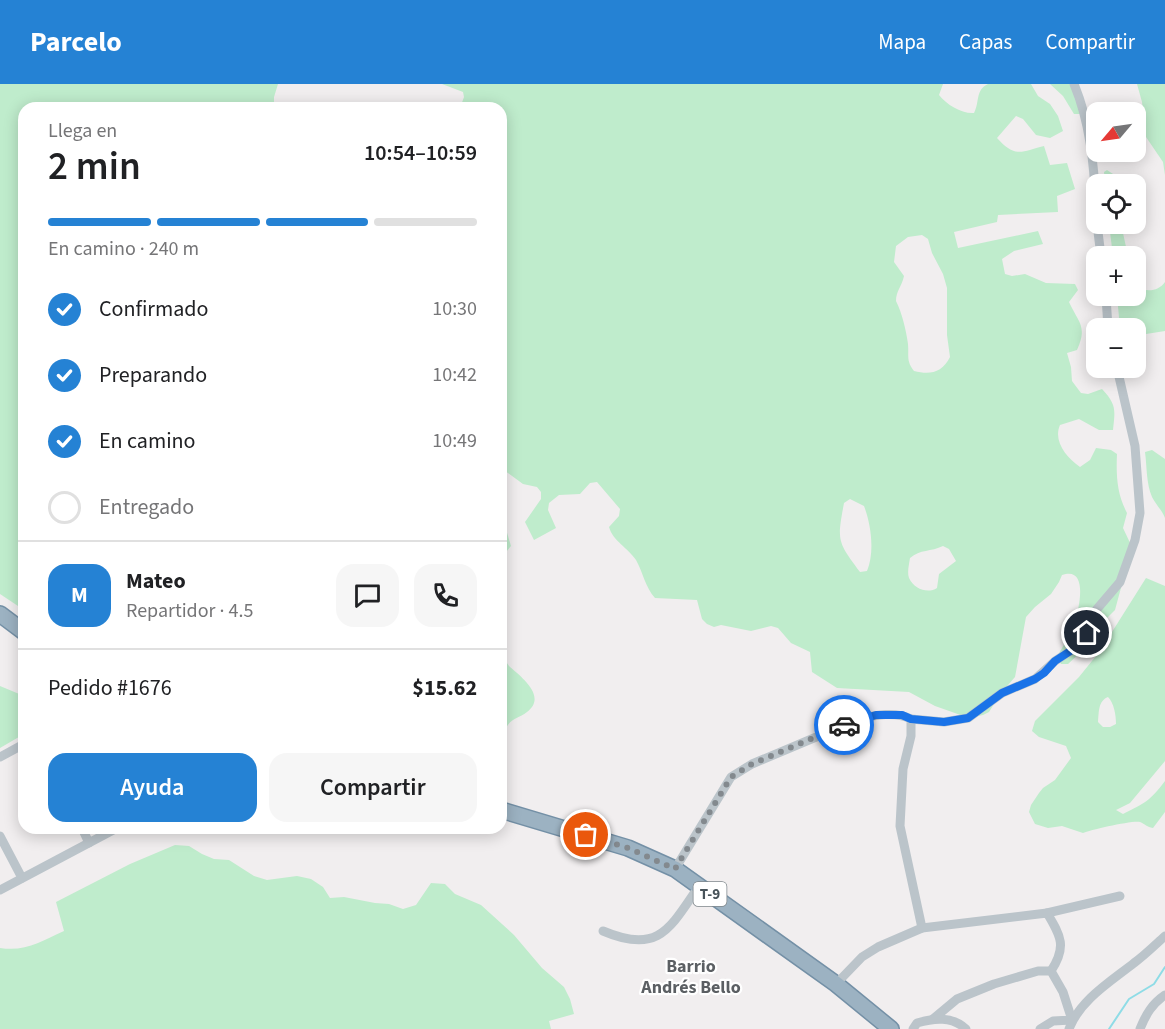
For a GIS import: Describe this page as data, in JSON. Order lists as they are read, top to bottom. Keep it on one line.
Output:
{"streets":{"highway":["T-9"]},"districts":["Barrio Andrés Bello"],"north":"bottom left","page":{"header":"Parcelo","nav":["Mapa","Capas","Compartir"],"map_buttons":["+","−"],"heading":["2 min","Llega en","10:54–10:59"],"panel":["Mateo","Repartidor · 4.5","Pedido #1676","$15.62"],"bar":"En camino · 240 m","list":[["Confirmado","10:30"],["Preparando","10:42"],["En camino","10:49"],"Entregado"],"round":"M","buttons":["Ayuda","Compartir"]}}
